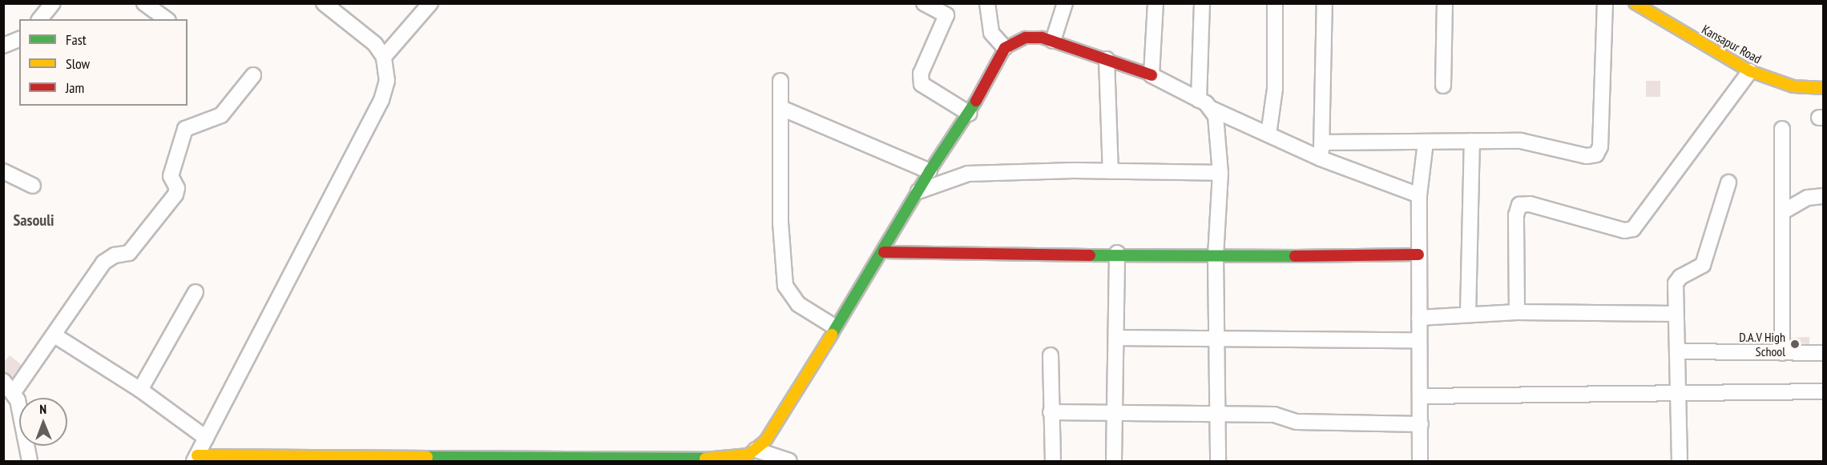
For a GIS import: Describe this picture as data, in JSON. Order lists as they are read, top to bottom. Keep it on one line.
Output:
{"streets":{"street":["Kansapur Road"]},"districts":["Sasouli"],"places":["D.A.V High School"],"legend":["Fast","Slow","Jam"],"north":"top"}
